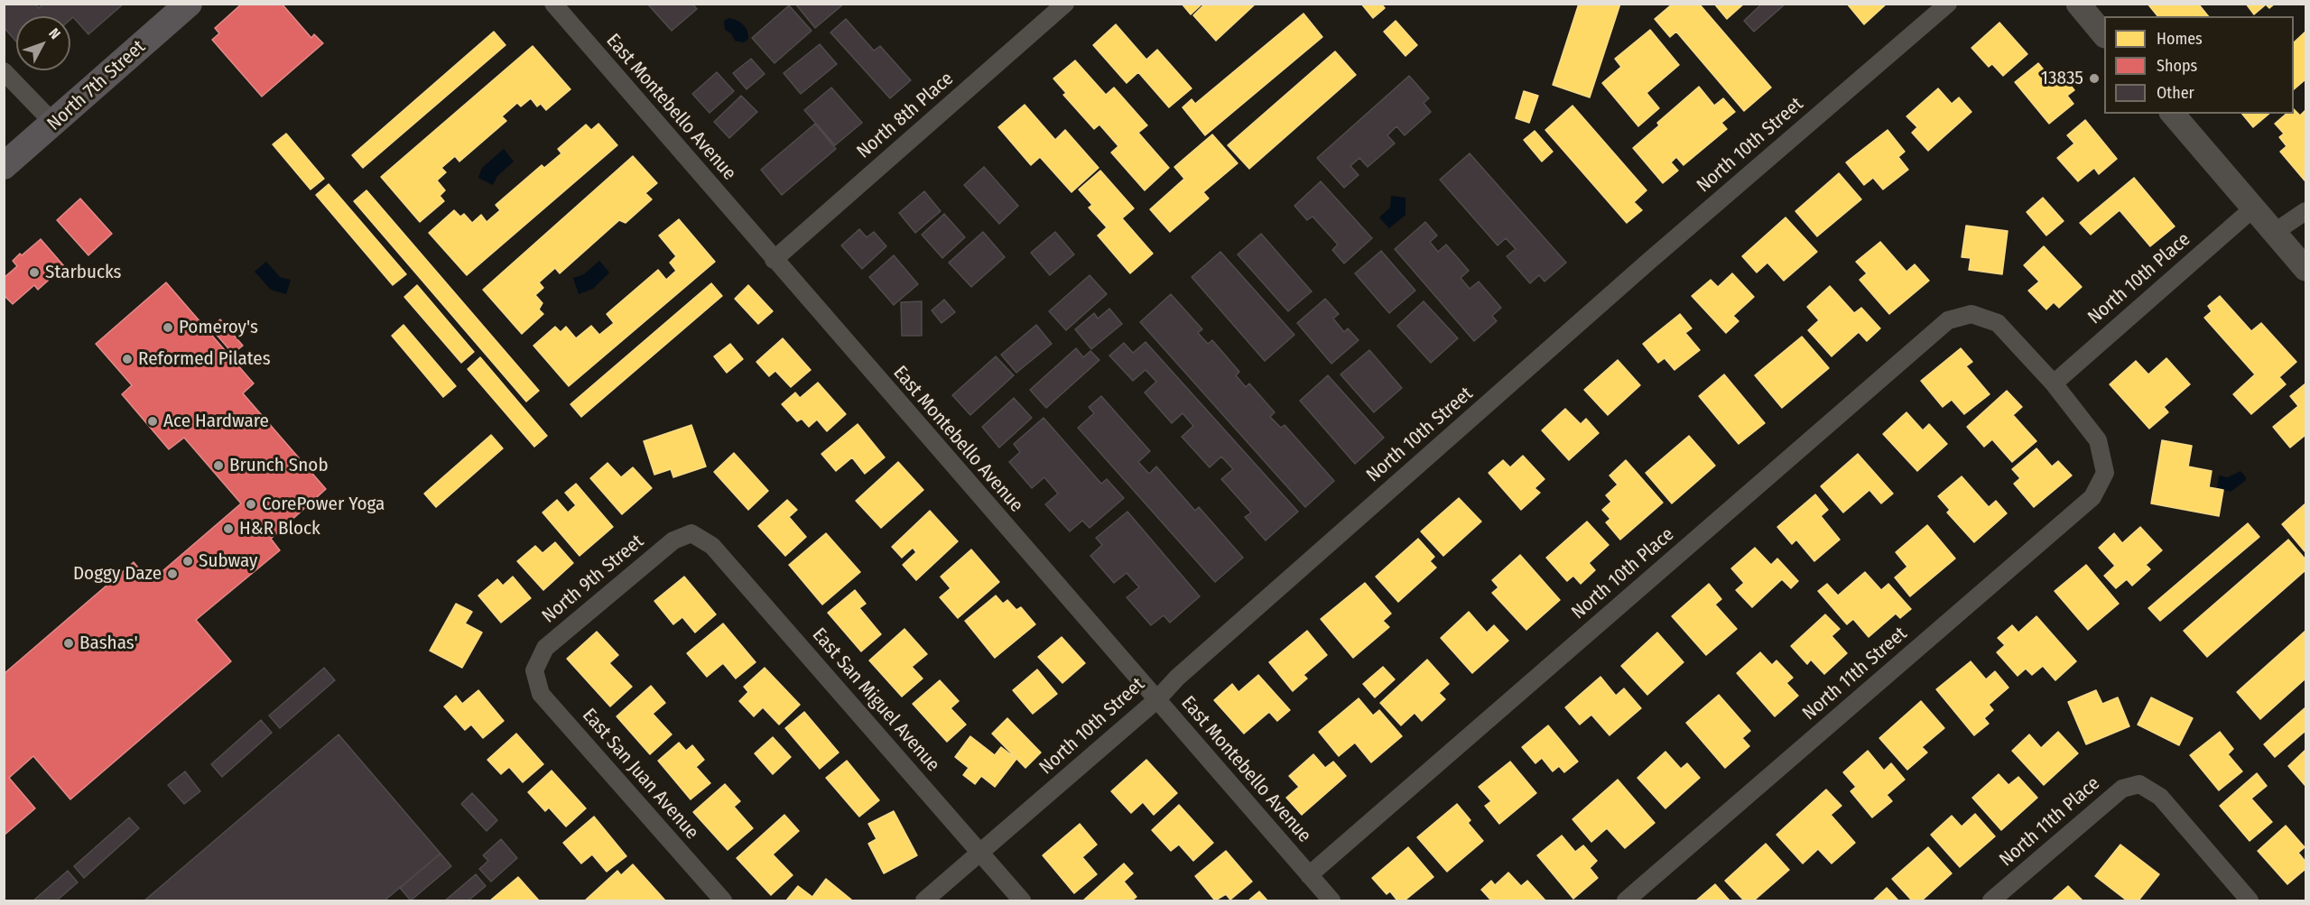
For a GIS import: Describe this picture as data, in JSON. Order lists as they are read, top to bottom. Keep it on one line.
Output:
{"streets":{"main road":["North 7th Street"],"street":["East Montebello Avenue","North 8th Place","North 10th Street","North 10th Place","North 9th Street","North 11th Street","East San Miguel Avenue","East San Juan Avenue","North 11th Place"]},"crossings":[["East Montebello Avenue","North 8th Place"],["East Montebello Avenue","North 10th Street"],["East Montebello Avenue","North 10th Place"],["North 10th Street","East San Miguel Avenue"],["North 10th Place","North 11th Street"],["North 9th Street","East San Miguel Avenue"],["North 9th Street","East San Juan Avenue"]],"places":["13835","Starbucks","Pomeroy's","Reformed Pilates","Ace Hardware","Brunch Snob","CorePower Yoga","H&R Block","Subway","Doggy Daze","Bashas'"],"legend":["Homes","Shops","Other"],"north":"top right"}
